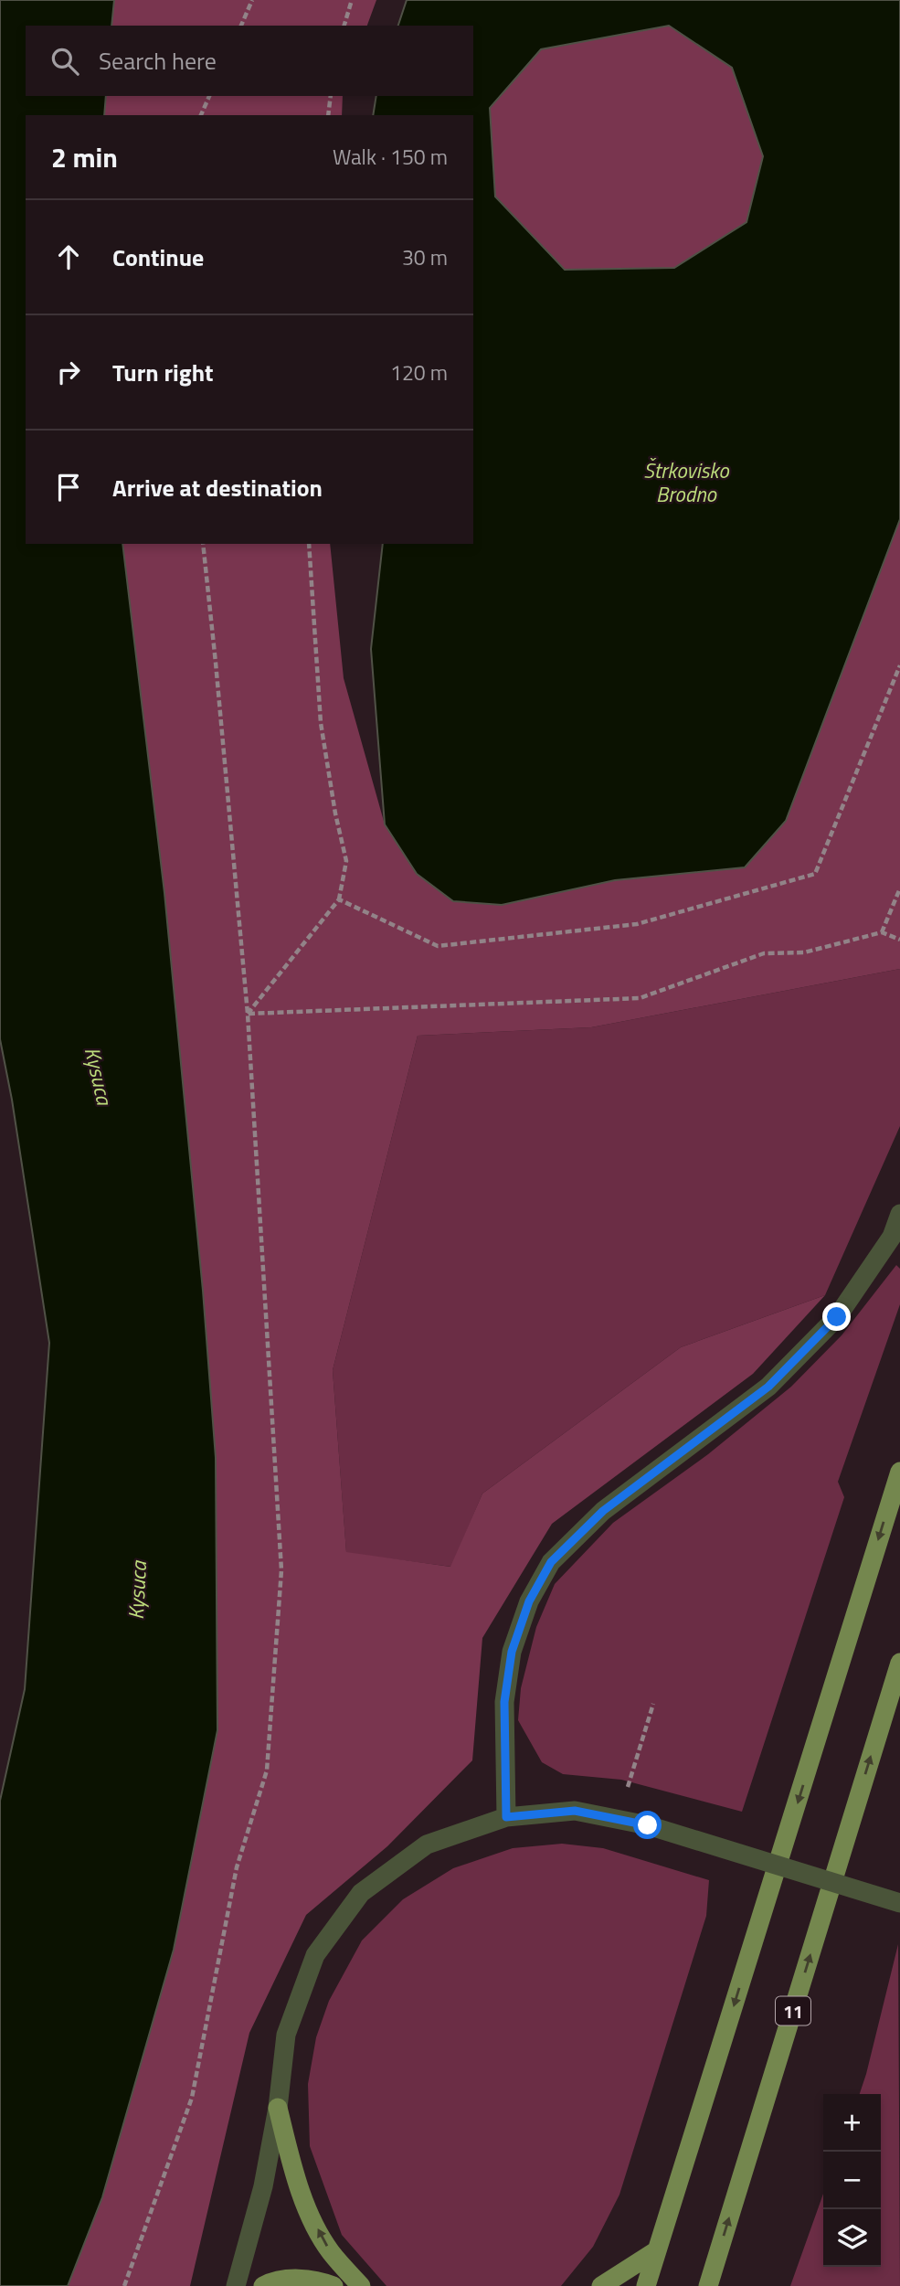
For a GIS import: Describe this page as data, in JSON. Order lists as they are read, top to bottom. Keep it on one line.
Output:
{"streets":{"main road":["11"]},"water":["Štrkovisko Brodno","Kysuca"],"page":{"search":"Search here","heading":["2 min","Walk · 150 m"],"list":[["Continue","30 m"],["Turn right","120 m"],"Arrive at destination"],"map_buttons":["+","−"]}}
